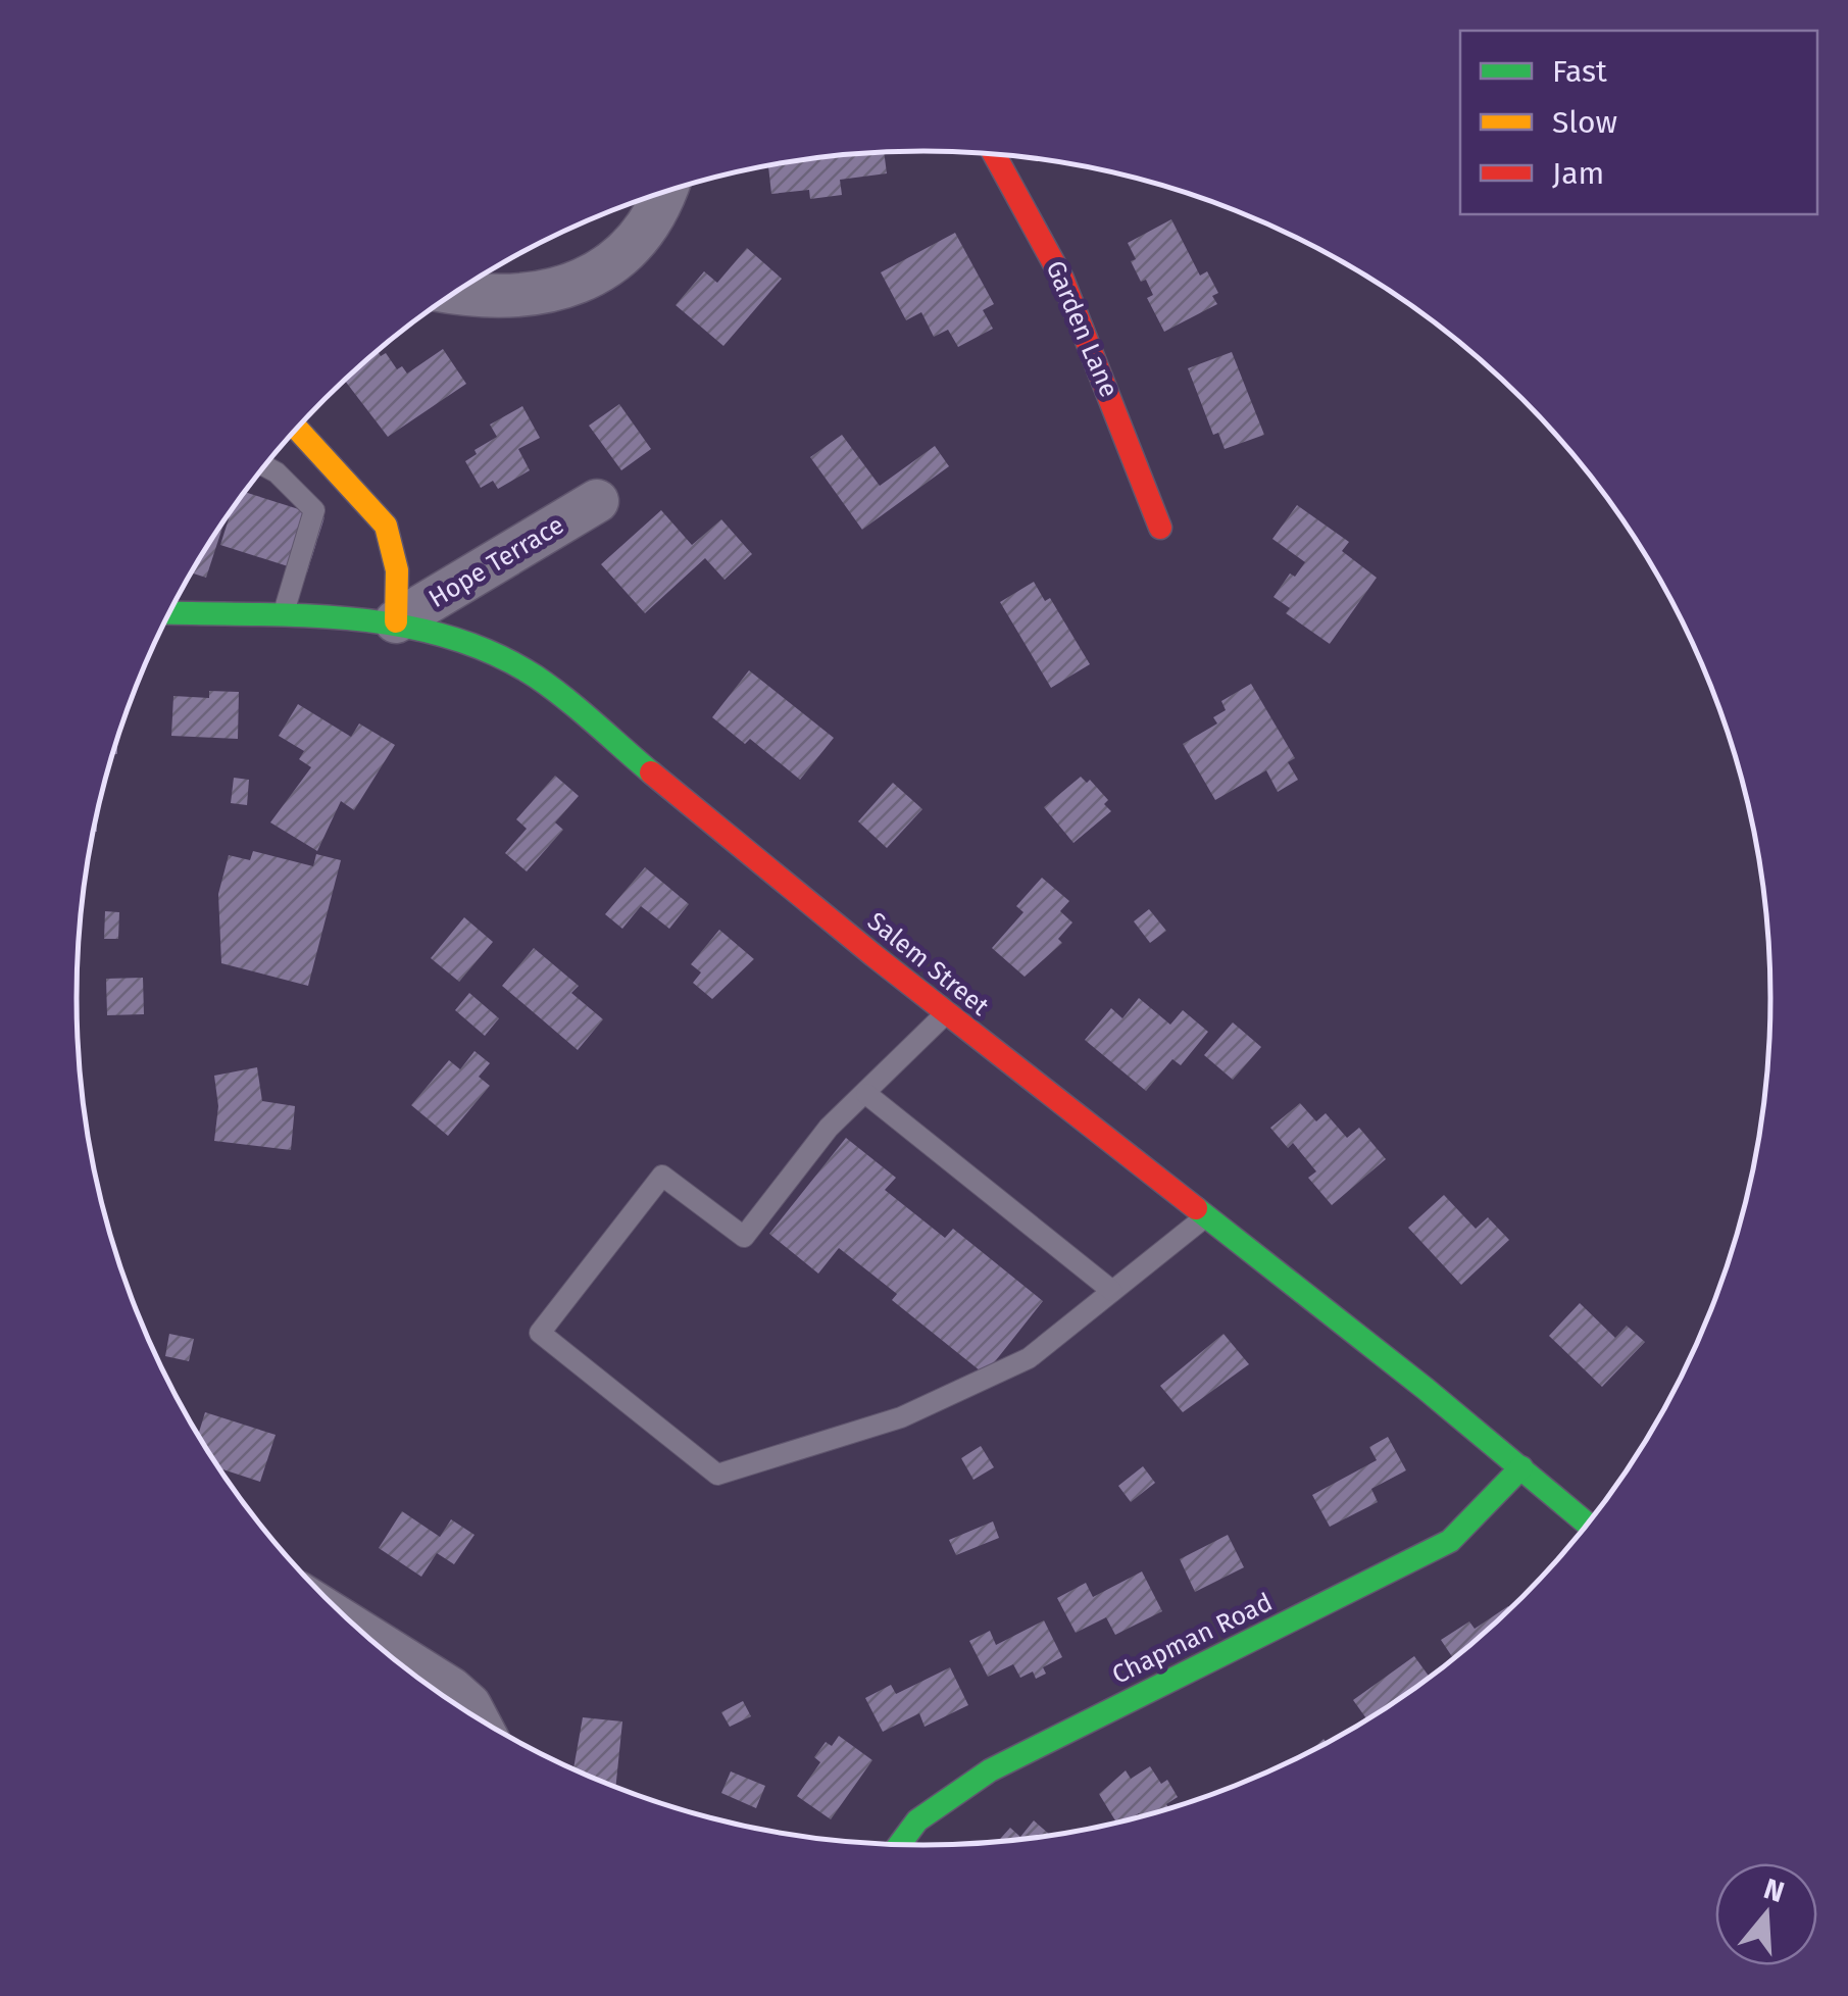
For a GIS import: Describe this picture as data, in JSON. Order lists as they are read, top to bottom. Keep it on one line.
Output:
{"streets":{"main road":["Garden Lane","Salem Street","Chapman Road"],"street":["Hope Terrace"]},"crossings":[["Hope Terrace","Salem Street"],["Salem Street","Chapman Road"]],"legend":["Fast","Slow","Jam"],"north":"top"}
